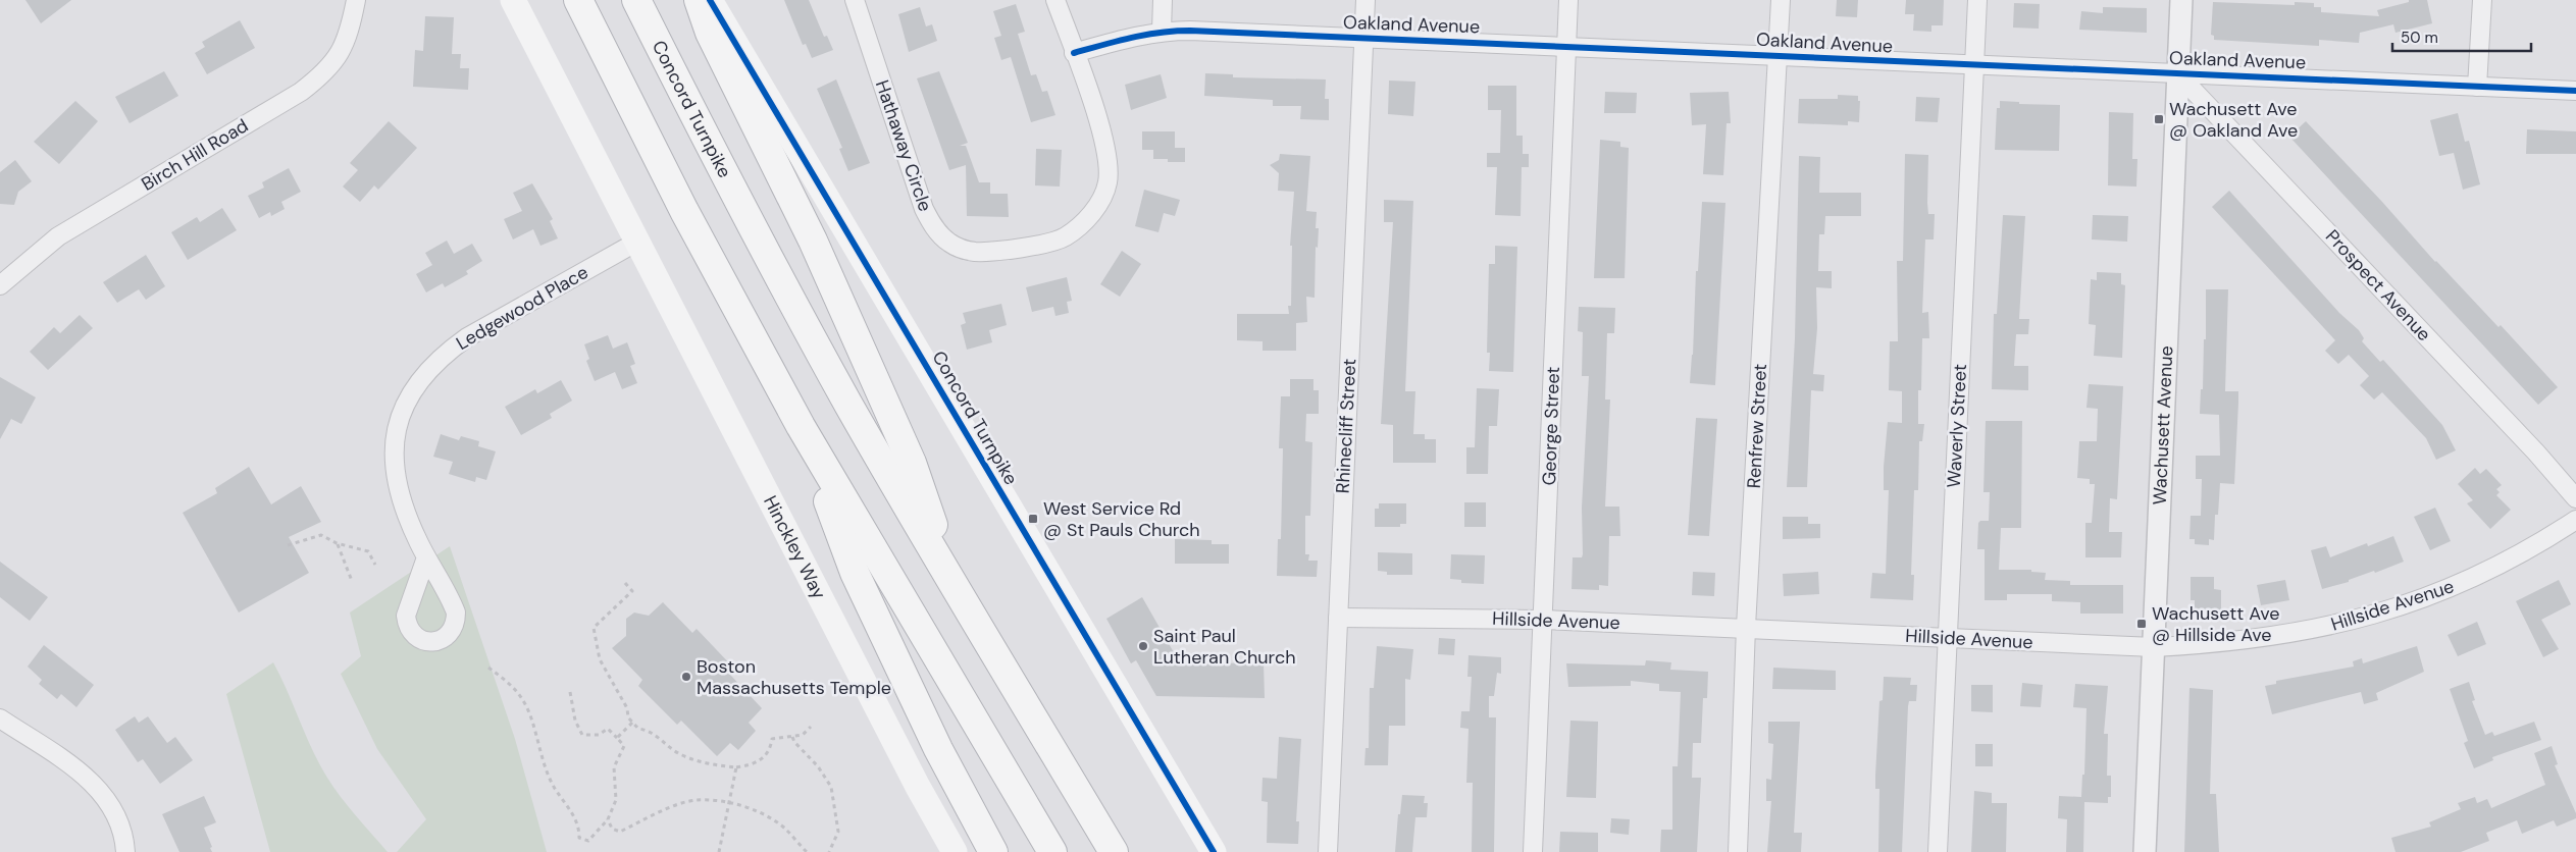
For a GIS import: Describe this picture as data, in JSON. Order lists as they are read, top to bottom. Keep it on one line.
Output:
{"streets":{"highway":["Concord Turnpike"],"main road":["Hinckley Way"],"street":["Oakland Avenue","Hathaway Circle","Birch Hill Road","Prospect Avenue","Ledgewood Place","Rhinecliff Street","George Street","Renfrew Street","Waverly Street","Wachusett Avenue","Hillside Avenue"]},"crossings":[["Oakland Avenue","Hathaway Circle"],["Oakland Avenue","Prospect Avenue"],["Oakland Avenue","Rhinecliff Street"],["Oakland Avenue","George Street"],["Oakland Avenue","Renfrew Street"],["Oakland Avenue","Waverly Street"],["Oakland Avenue","Wachusett Avenue"],["Prospect Avenue","Wachusett Avenue"],["Ledgewood Place","Hinckley Way"],["Rhinecliff Street","Hillside Avenue"],["George Street","Hillside Avenue"],["Renfrew Street","Hillside Avenue"],["Waverly Street","Hillside Avenue"],["Wachusett Avenue","Hillside Avenue"]],"places":{"transit":["Wachusett Ave @ Oakland Ave","West Service Rd @ St Pauls Church","Wachusett Ave @ Hillside Ave"],"other":["Saint Paul Lutheran Church","Boston Massachusetts Temple"]},"scale_bar":"50 m"}
